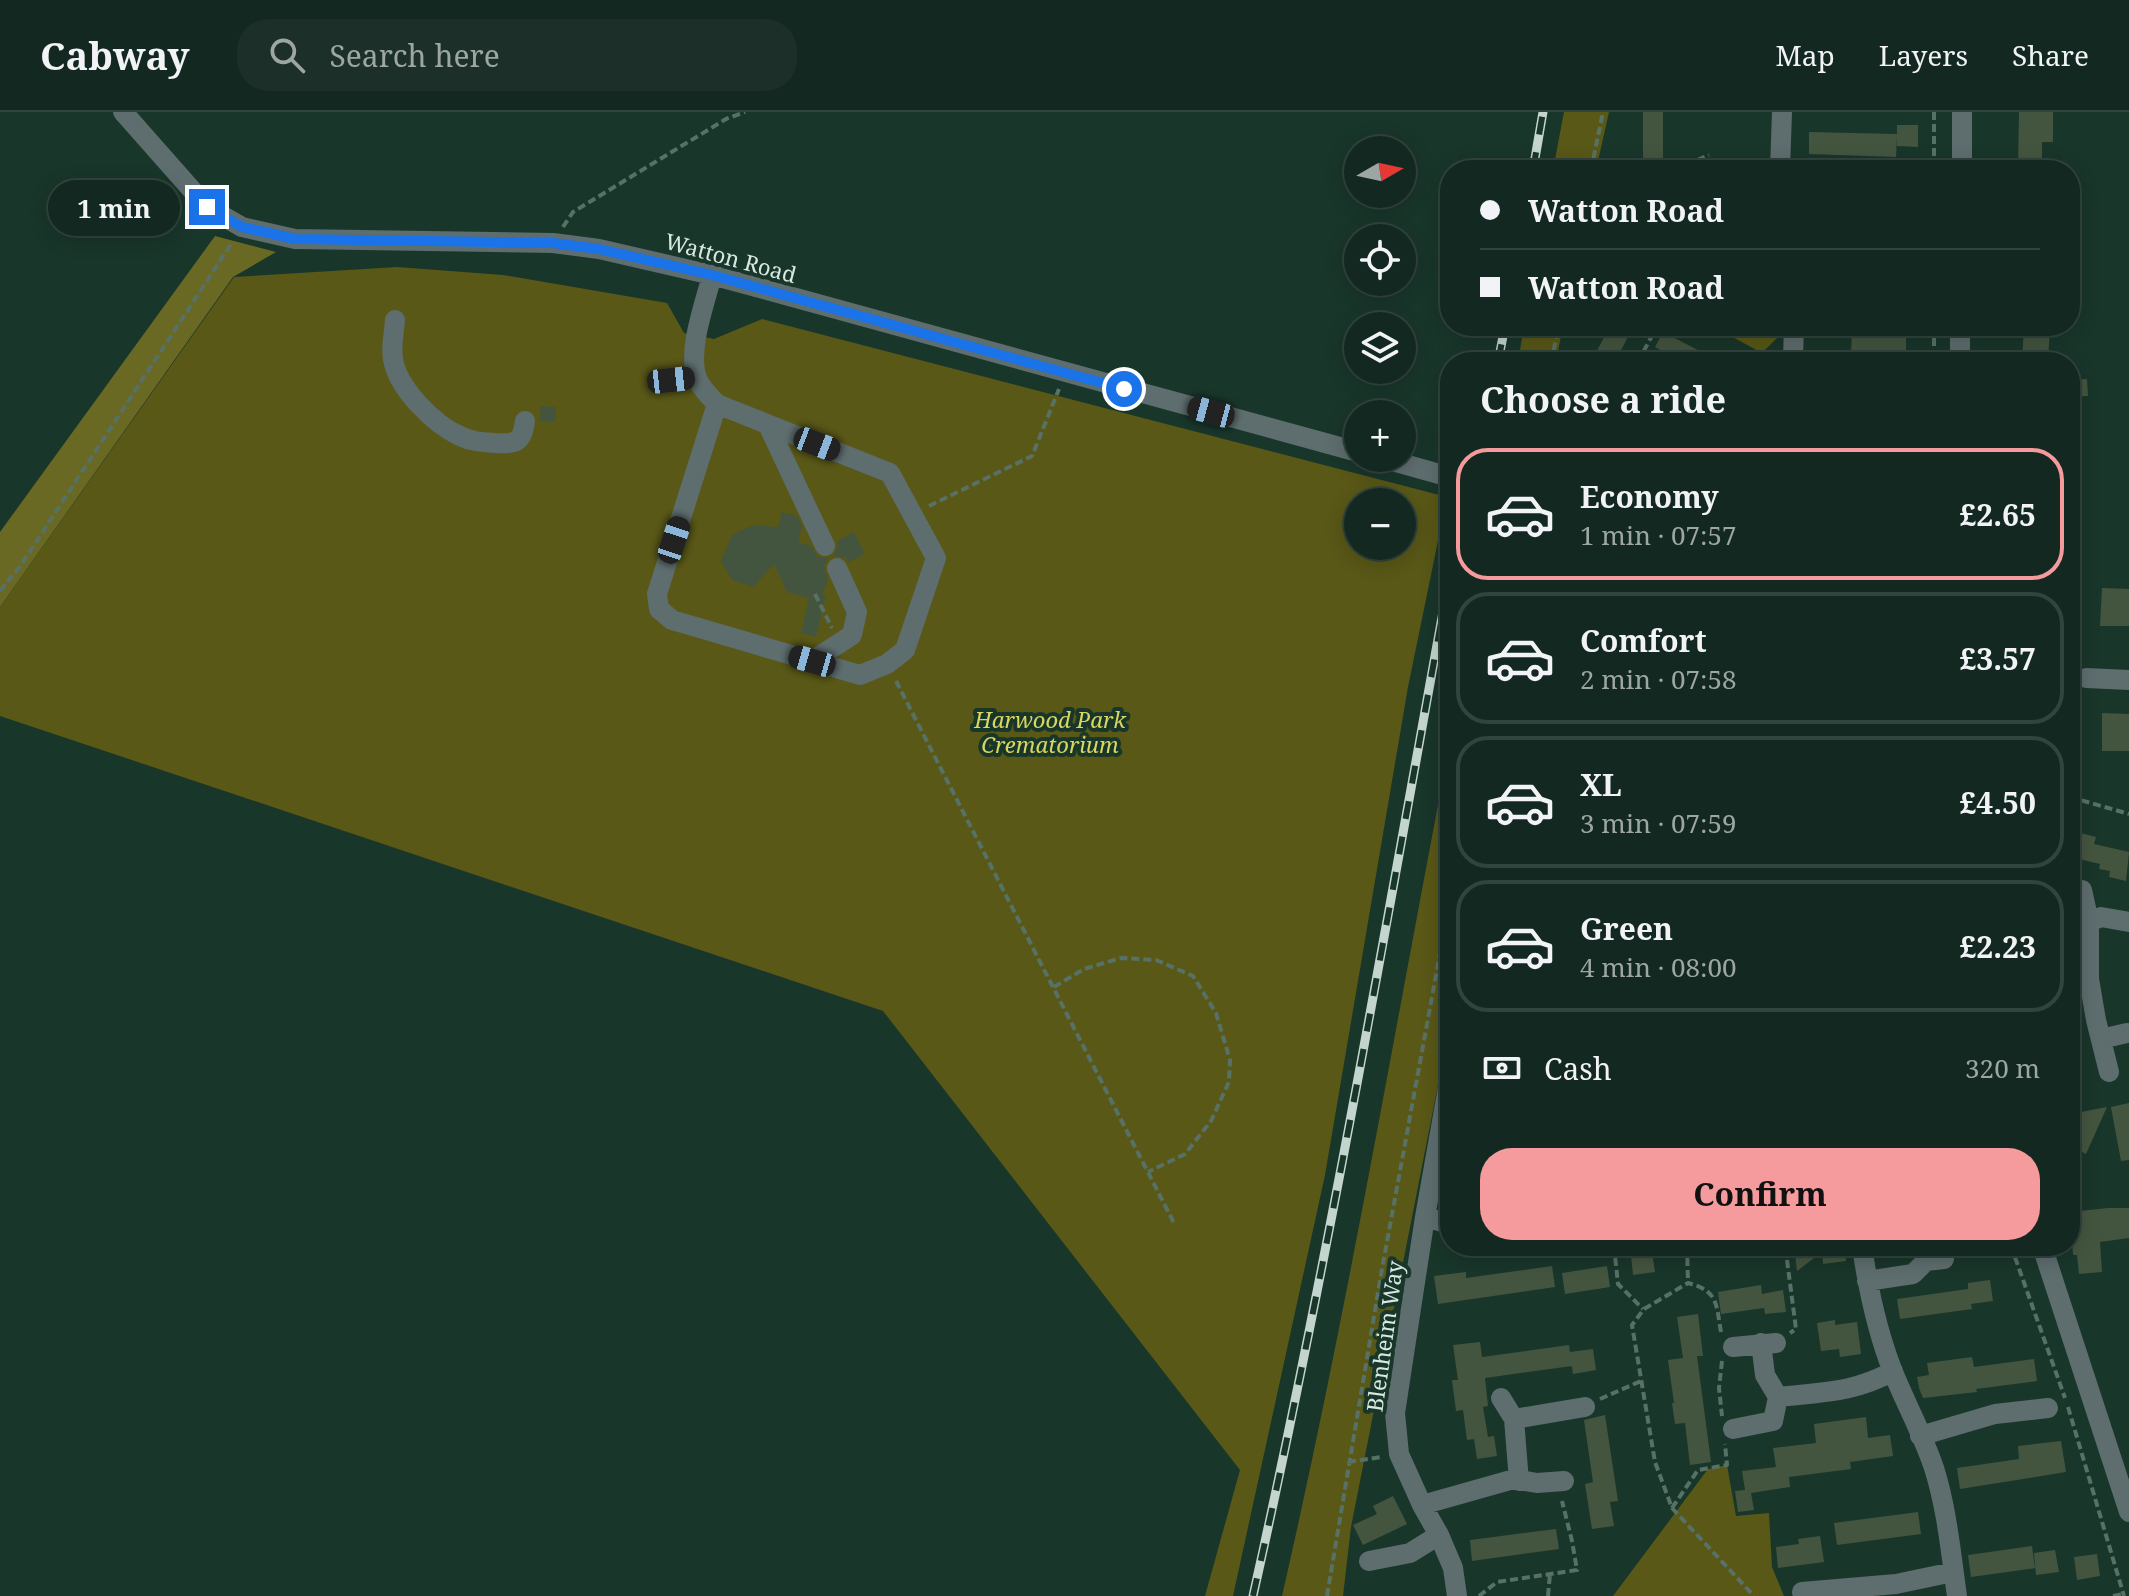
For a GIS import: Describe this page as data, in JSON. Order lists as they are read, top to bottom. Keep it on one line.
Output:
{"streets":{"street":["Watton Road","Blenheim Way"]},"parks":["Harwood Park Crematorium"],"north":"right","page":{"header":"Cabway","search":"Search here","nav":["Map","Layers","Share"],"map_buttons":["+","−"],"banner":["Watton Road","Watton Road"],"bubble":"1 min","heading":"Choose a ride","list":[{"name":"Economy","note":"1 min · 07:57","value":"£2.65"},{"name":"Comfort","note":"2 min · 07:58","value":"£3.57"},{"name":"XL","note":"3 min · 07:59","value":"£4.50"},{"name":"Green","note":"4 min · 08:00","value":"£2.23"}],"pay":["Cash","320 m"],"buttons":"Confirm"}}
